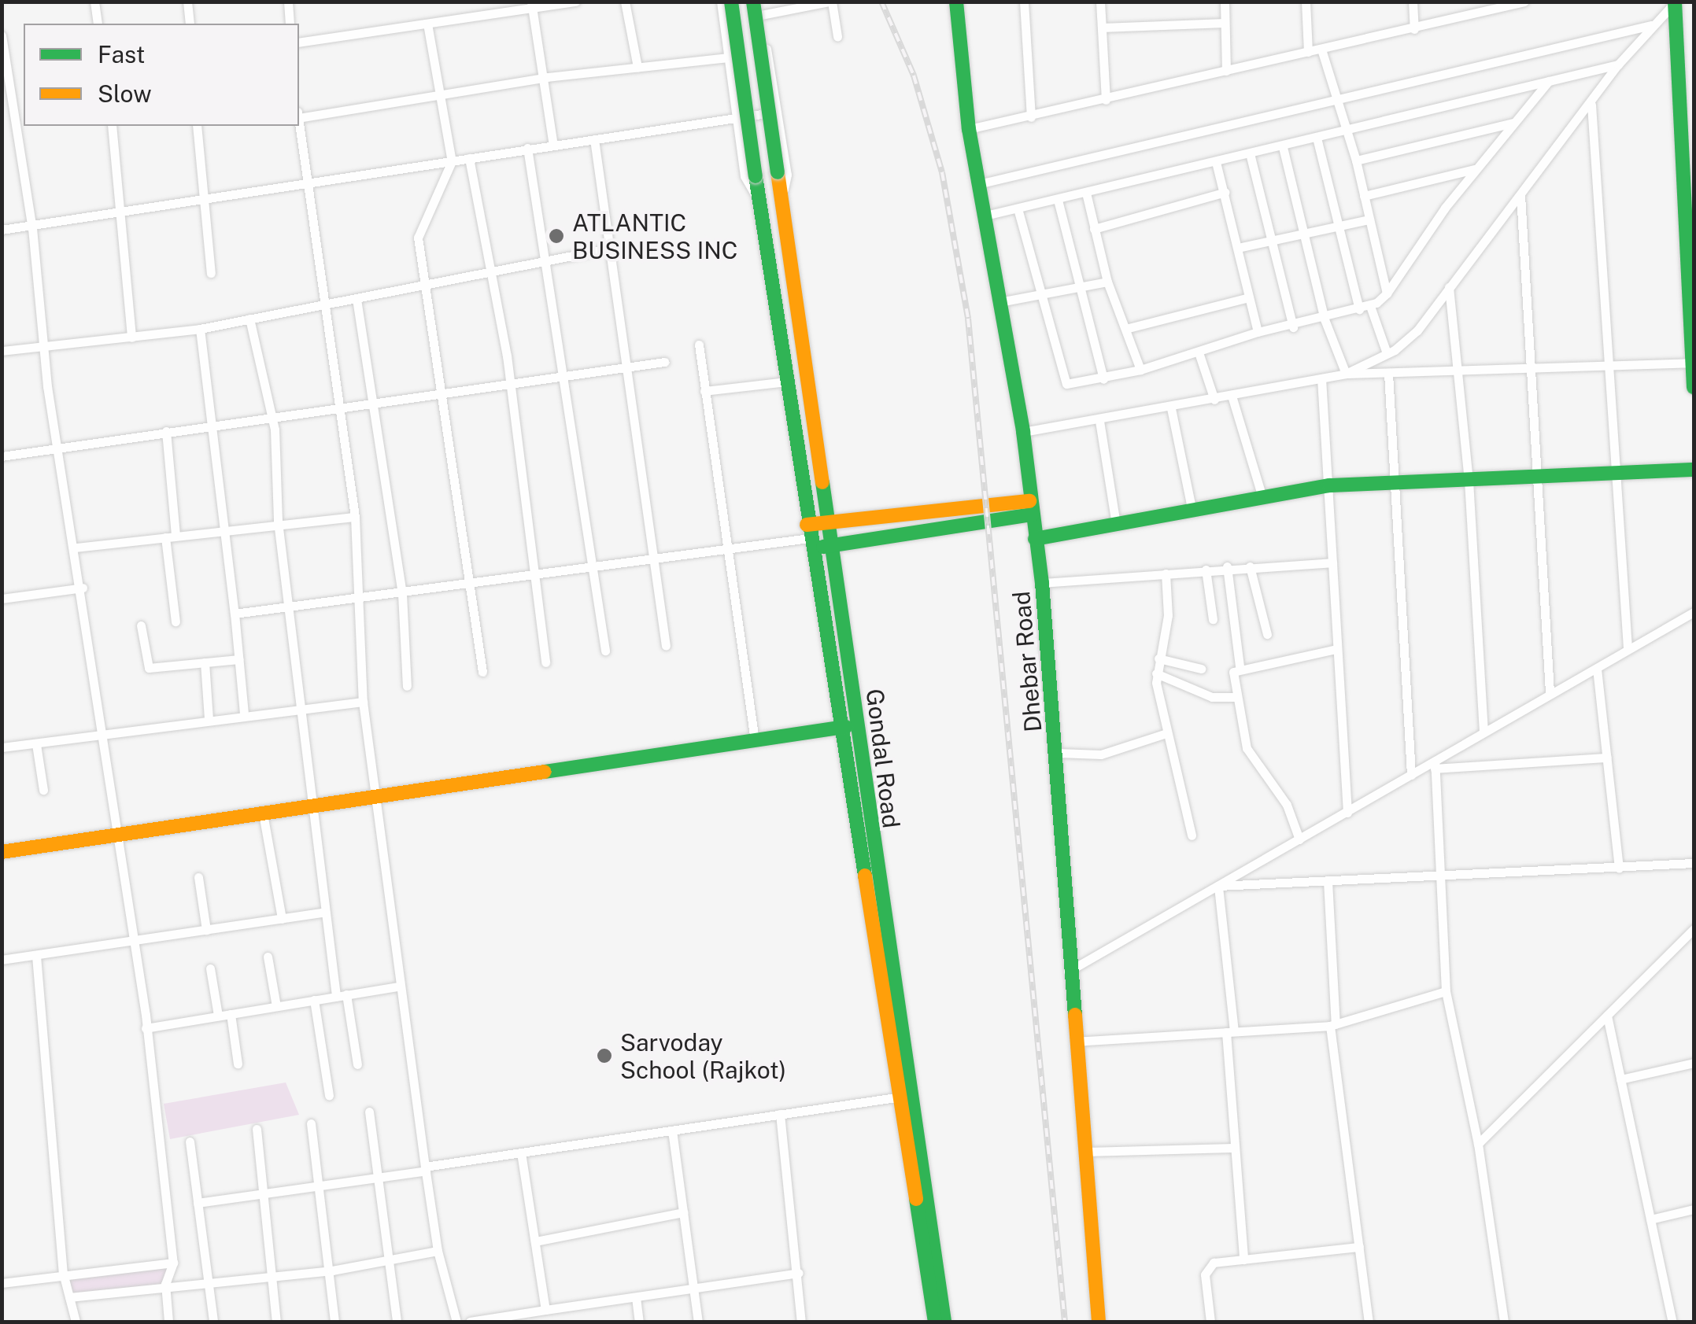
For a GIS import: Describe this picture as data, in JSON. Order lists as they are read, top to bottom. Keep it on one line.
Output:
{"streets":{"street":["Dhebar Road","Gondal Road"]},"places":["ATLANTIC BUSINESS INC","Sarvoday School (Rajkot)"],"legend":["Fast","Slow"]}
